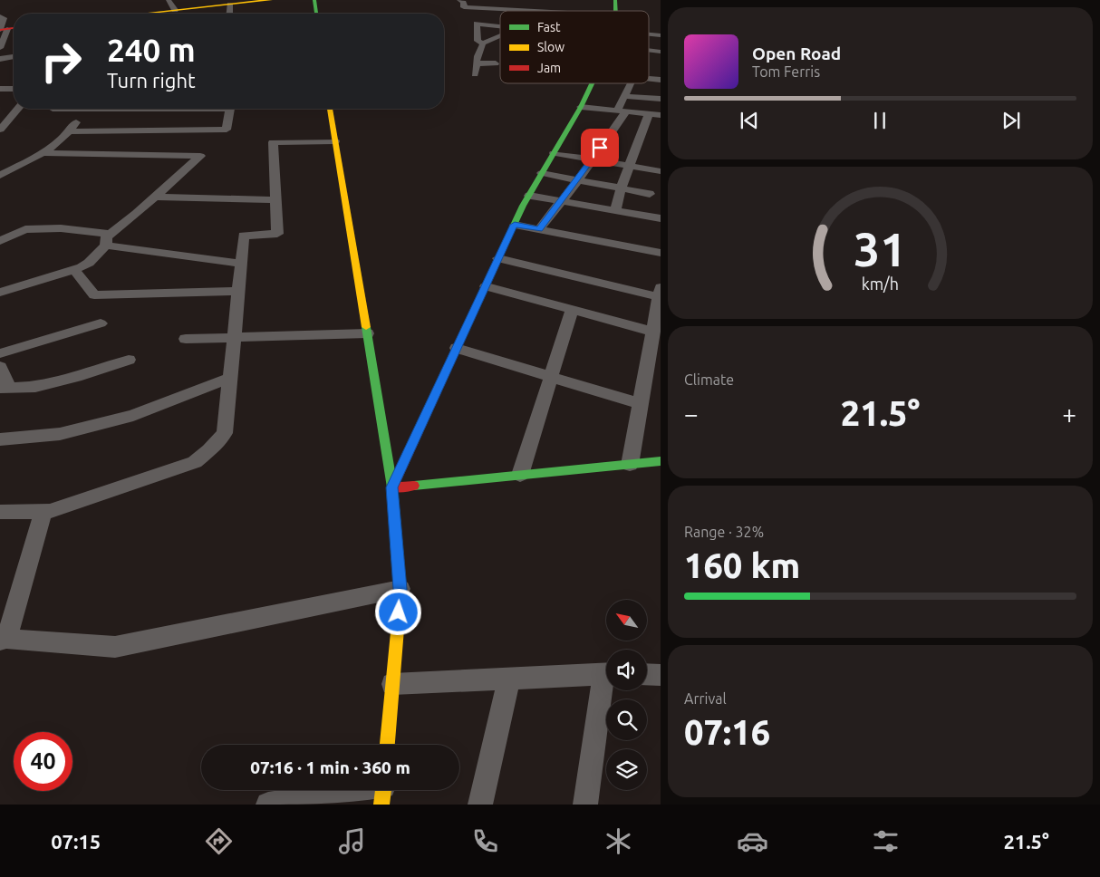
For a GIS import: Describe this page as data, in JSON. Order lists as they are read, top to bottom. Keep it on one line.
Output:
{"legend":["Fast","Slow","Jam"],"north":"top left","page":{"turn":["240 m","Turn right"],"song":["Open Road","Tom Ferris"],"tile":["Climate",["Range · 32%","160 km"],["Arrival","07:16"]],"heat":["−","21.5°","+"],"limit":"40","trip":"07:16 · 1 min · 360 m","tabs":["07:15","21.5°"],"gauge":["31","km/h"]}}
